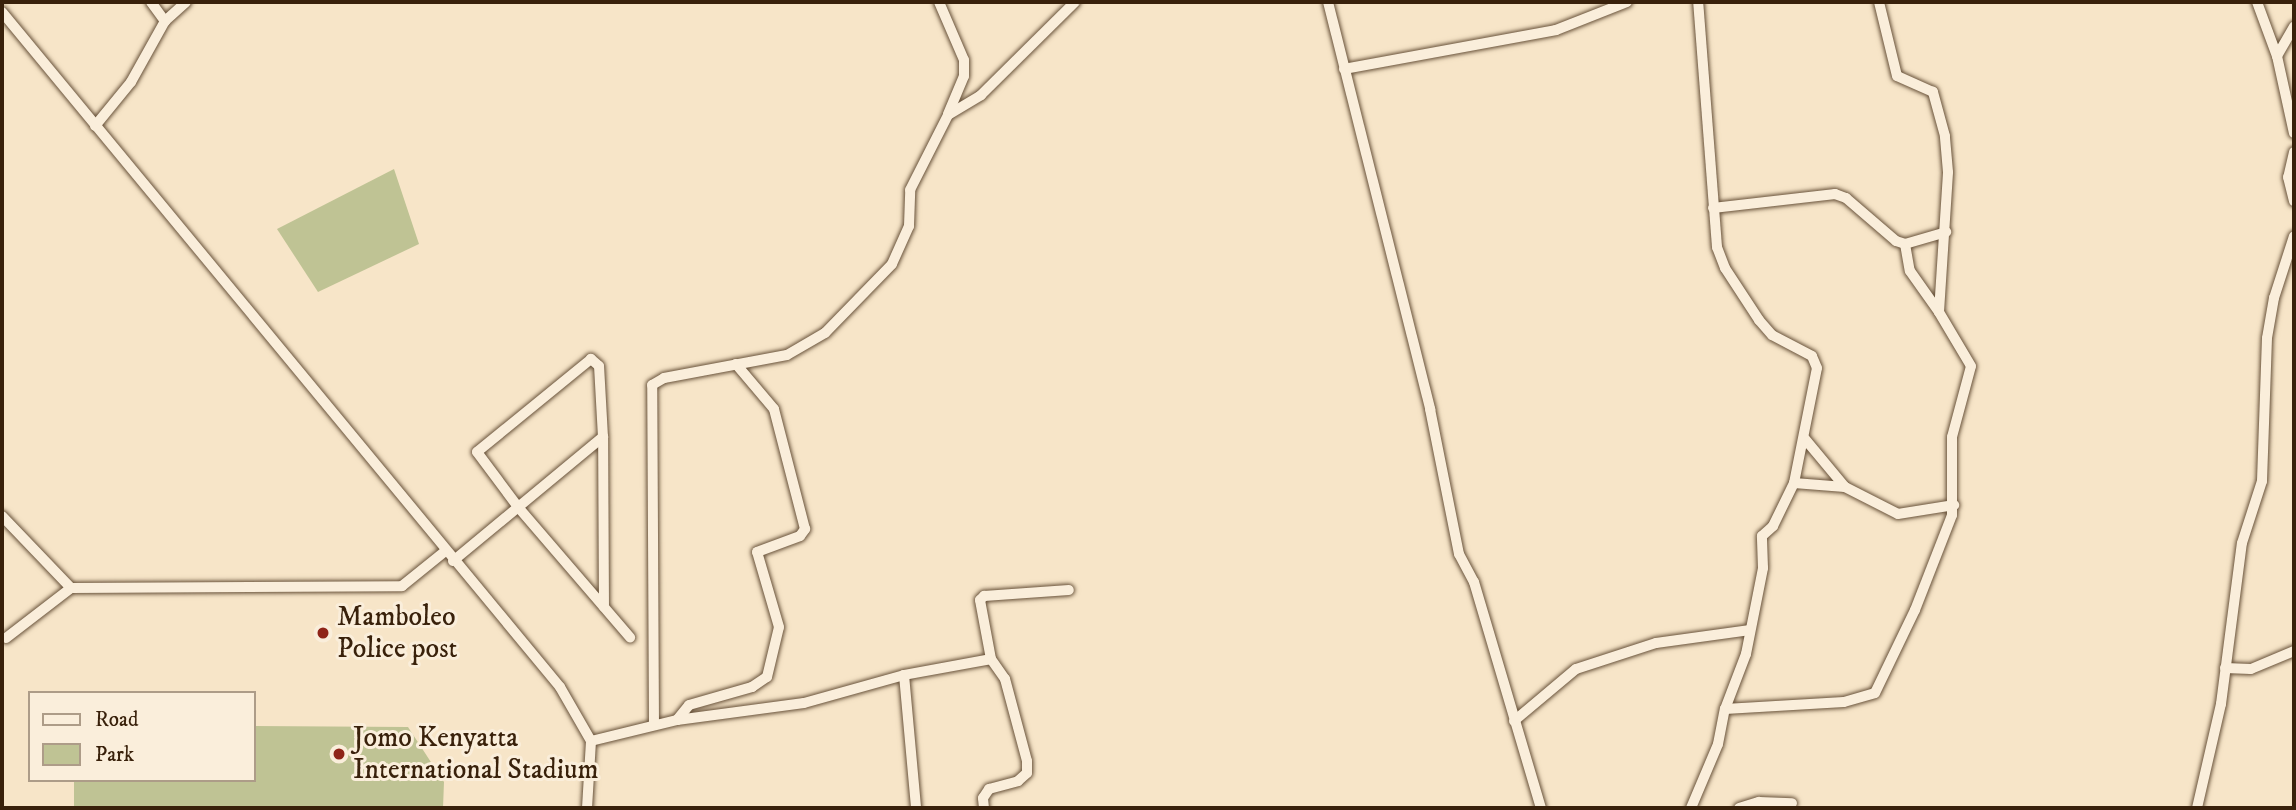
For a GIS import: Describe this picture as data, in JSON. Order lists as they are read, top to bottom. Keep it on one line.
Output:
{"places":["Mamboleo Police post","Jomo Kenyatta International Stadium"],"legend":["Road","Park"]}
